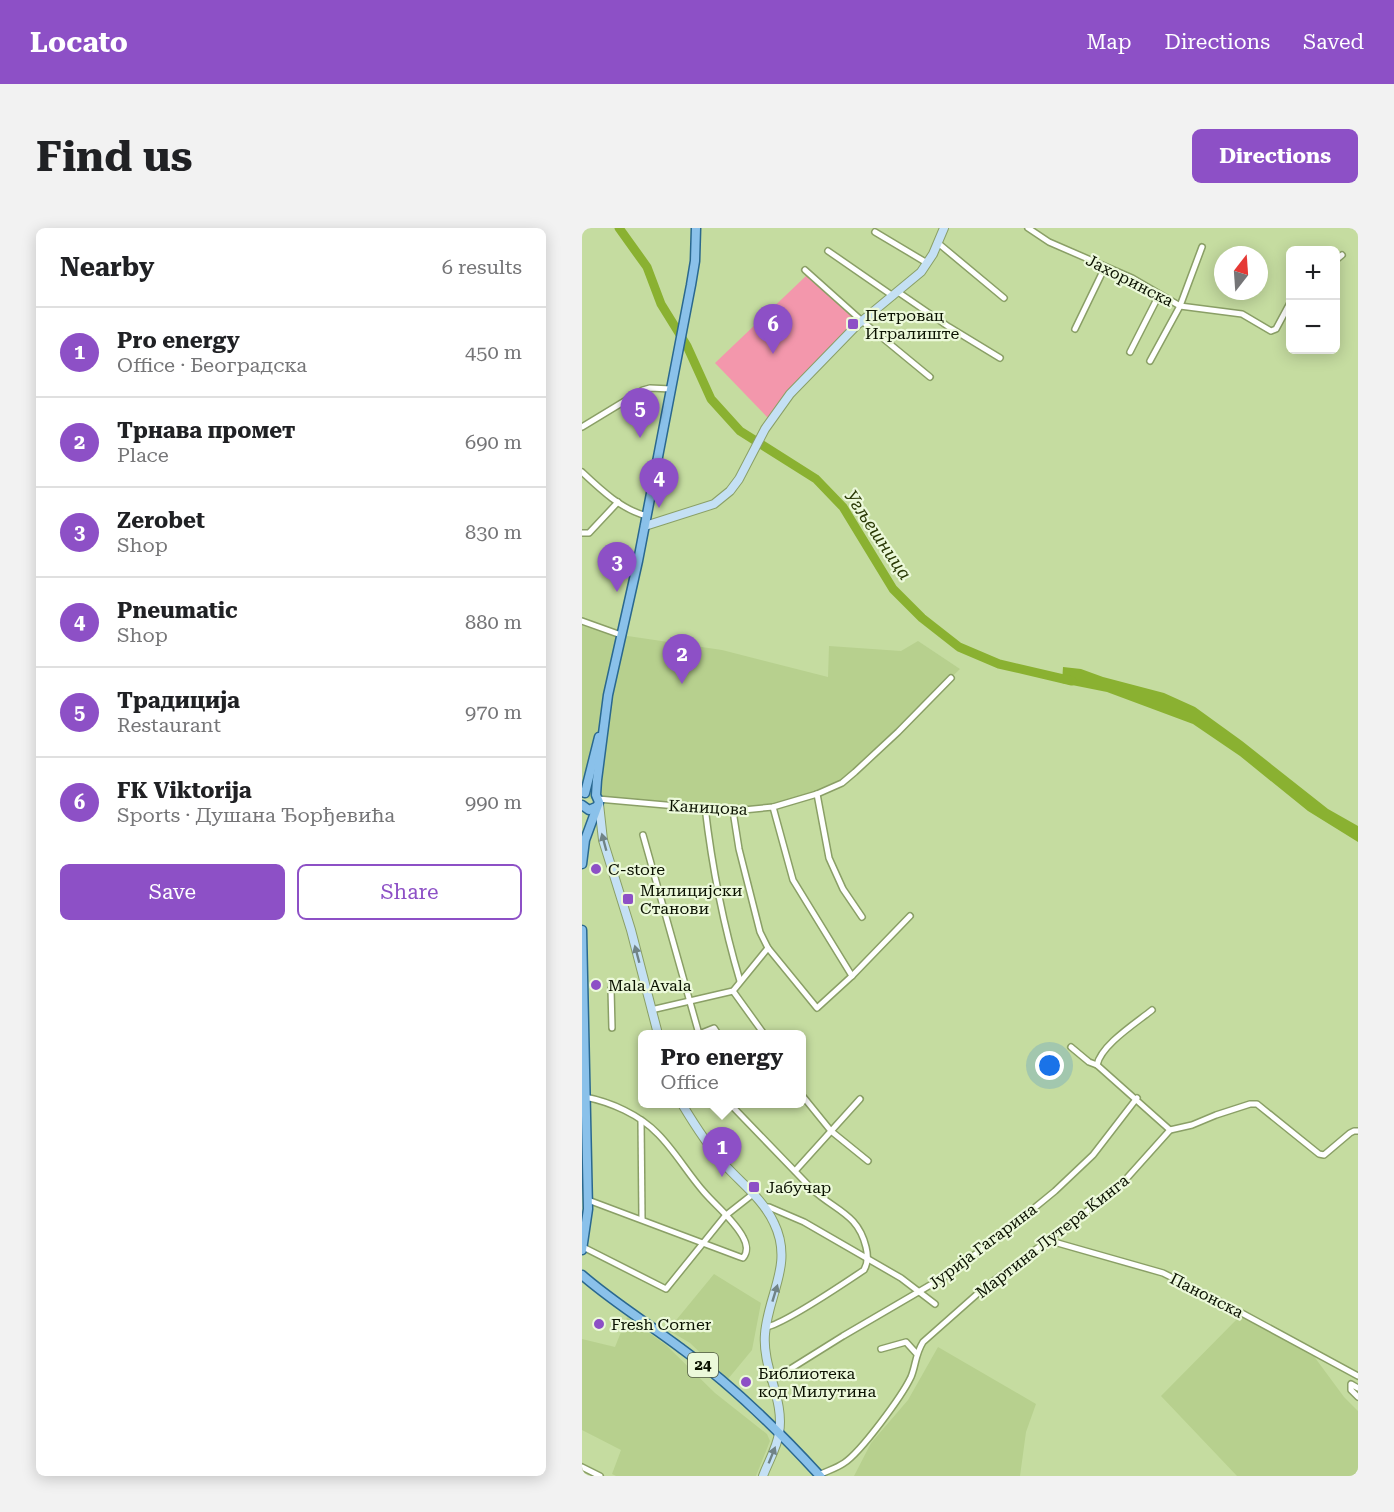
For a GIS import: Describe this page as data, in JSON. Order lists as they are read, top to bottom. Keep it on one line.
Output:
{"streets":{"main road":["24"],"street":["Јахоринска","Каницова","Мартина Лутера Кинга","Јурија Гагарина","Панонска"]},"crossings":[["Мартина Лутера Кинга","Панонска"],["Мартина Лутера Кинга","24"]],"water":["Угљешница"],"places":{"transit":["Петровац Игралиште","Милицијски Станови","Јабучар"],"other":["C-store","Mala Avala","Fresh Corner","Библиотека код Милутина"]},"north":"top","page":{"header":"Locato","nav":["Map","Directions","Saved"],"buttons":["Directions",["Save","Share"]],"title":"Find us","heading":["Nearby","6 results"],"map_buttons":["+","−"],"pins":["6","5","4","3","2","1"],"list":[{"mark":"1","name":"Pro energy","note":"Office · Београдска","value":"450 m"},{"mark":"2","name":"Трнава промет","note":"Place","value":"690 m"},{"mark":"3","name":"Zerobet","note":"Shop","value":"830 m"},{"mark":"4","name":"Pneumatic","note":"Shop","value":"880 m"},{"mark":"5","name":"Традиција","note":"Restaurant","value":"970 m"},{"mark":"6","name":"FK Viktorija","note":"Sports · Душана Ђорђевића","value":"990 m"}],"popup":["Pro energy","Office"]}}
